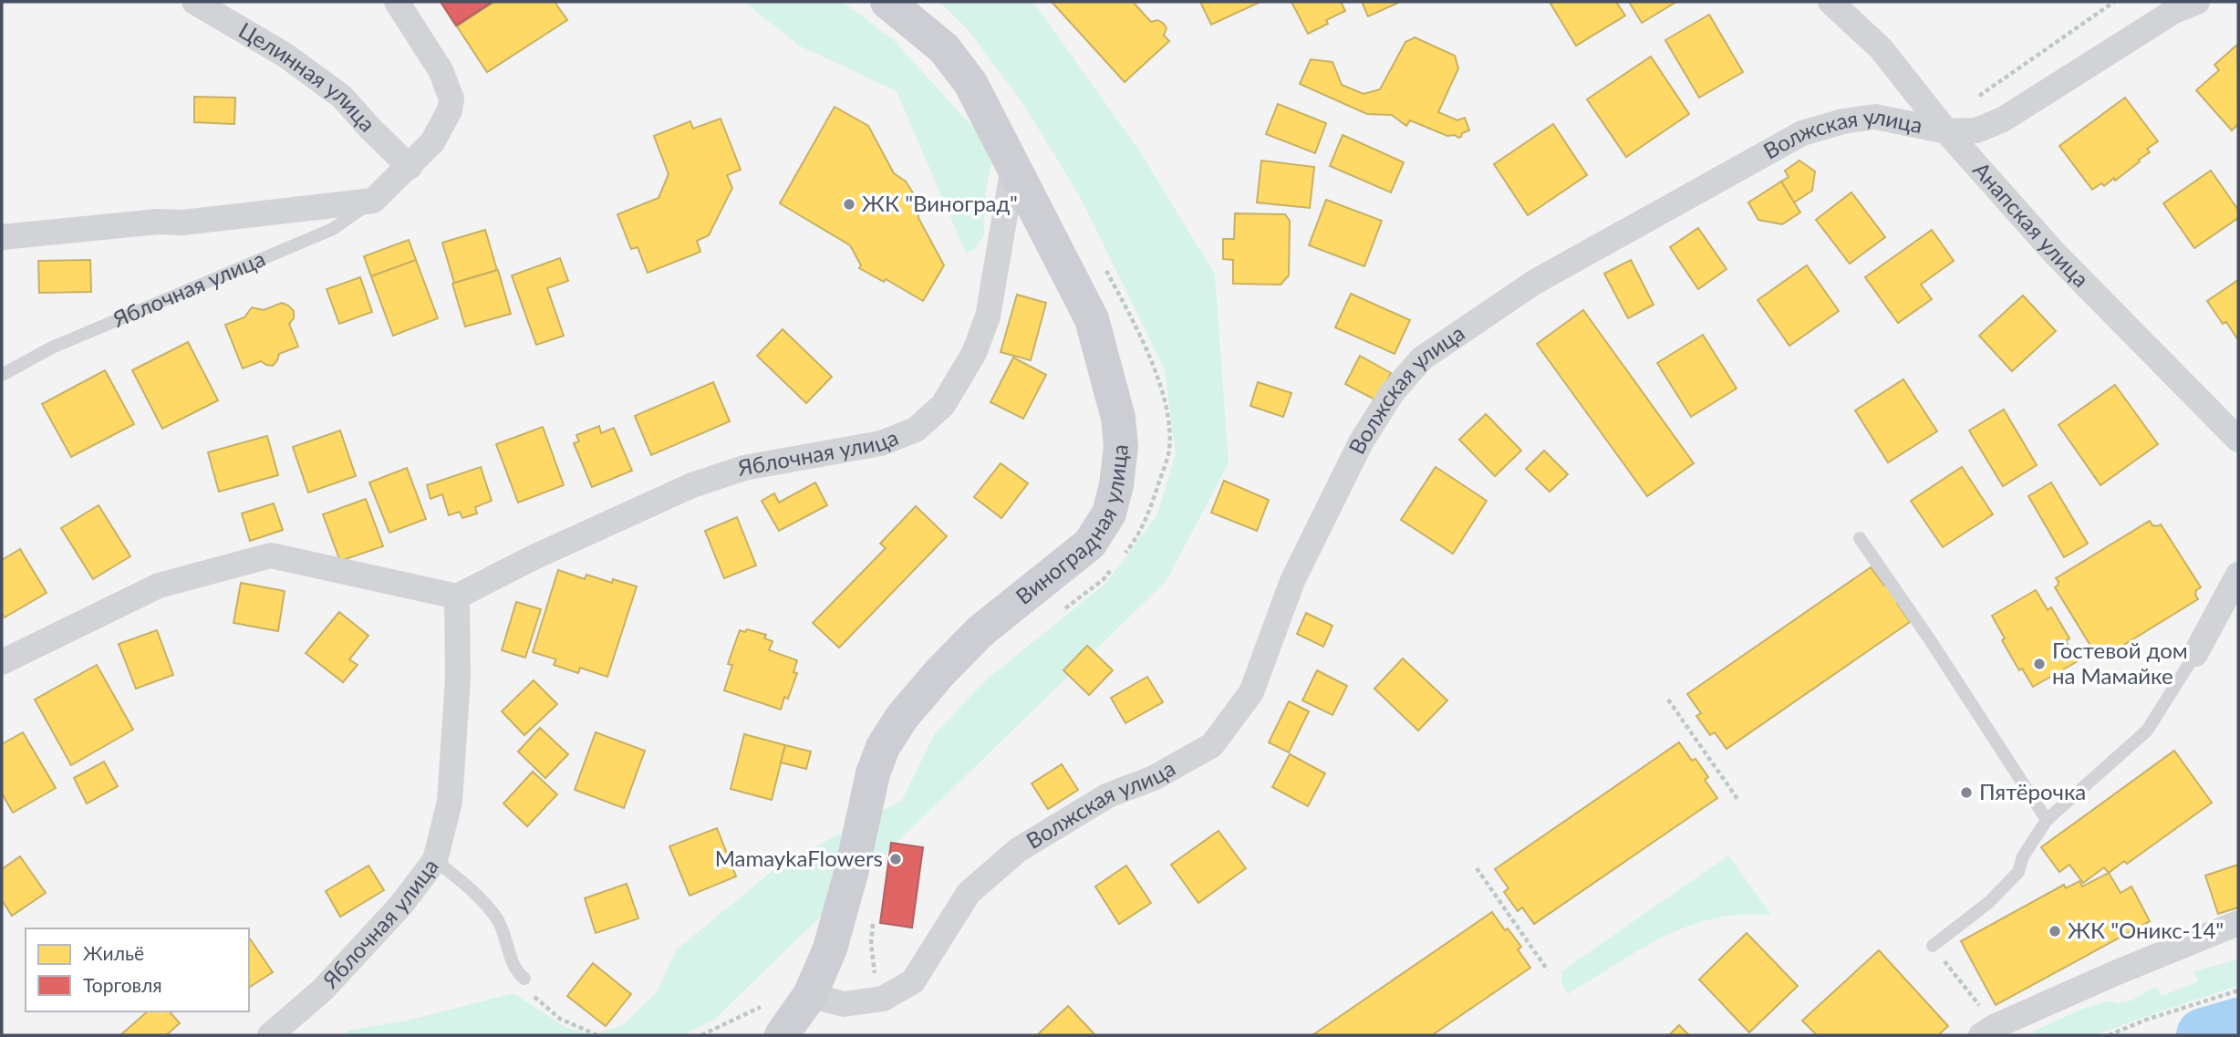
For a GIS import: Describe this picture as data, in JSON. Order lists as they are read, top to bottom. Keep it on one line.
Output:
{"streets":{"main road":["Виноградная улица"],"street":["Целинная улица","Волжская улица","Анапская улица","Яблочная улица"]},"crossings":[["Целинная улица","Яблочная улица"],["Волжская улица","Анапская улица"],["Волжская улица","Виноградная улица"],["Яблочная улица","Виноградная улица"]],"places":["ЖК \"Виноград\"","Гостевой дом на Мамайке","Пятёрочка","MamaykaFlowers","ЖК \"Оникс-14\""],"legend":["Жильё","Торговля"]}
